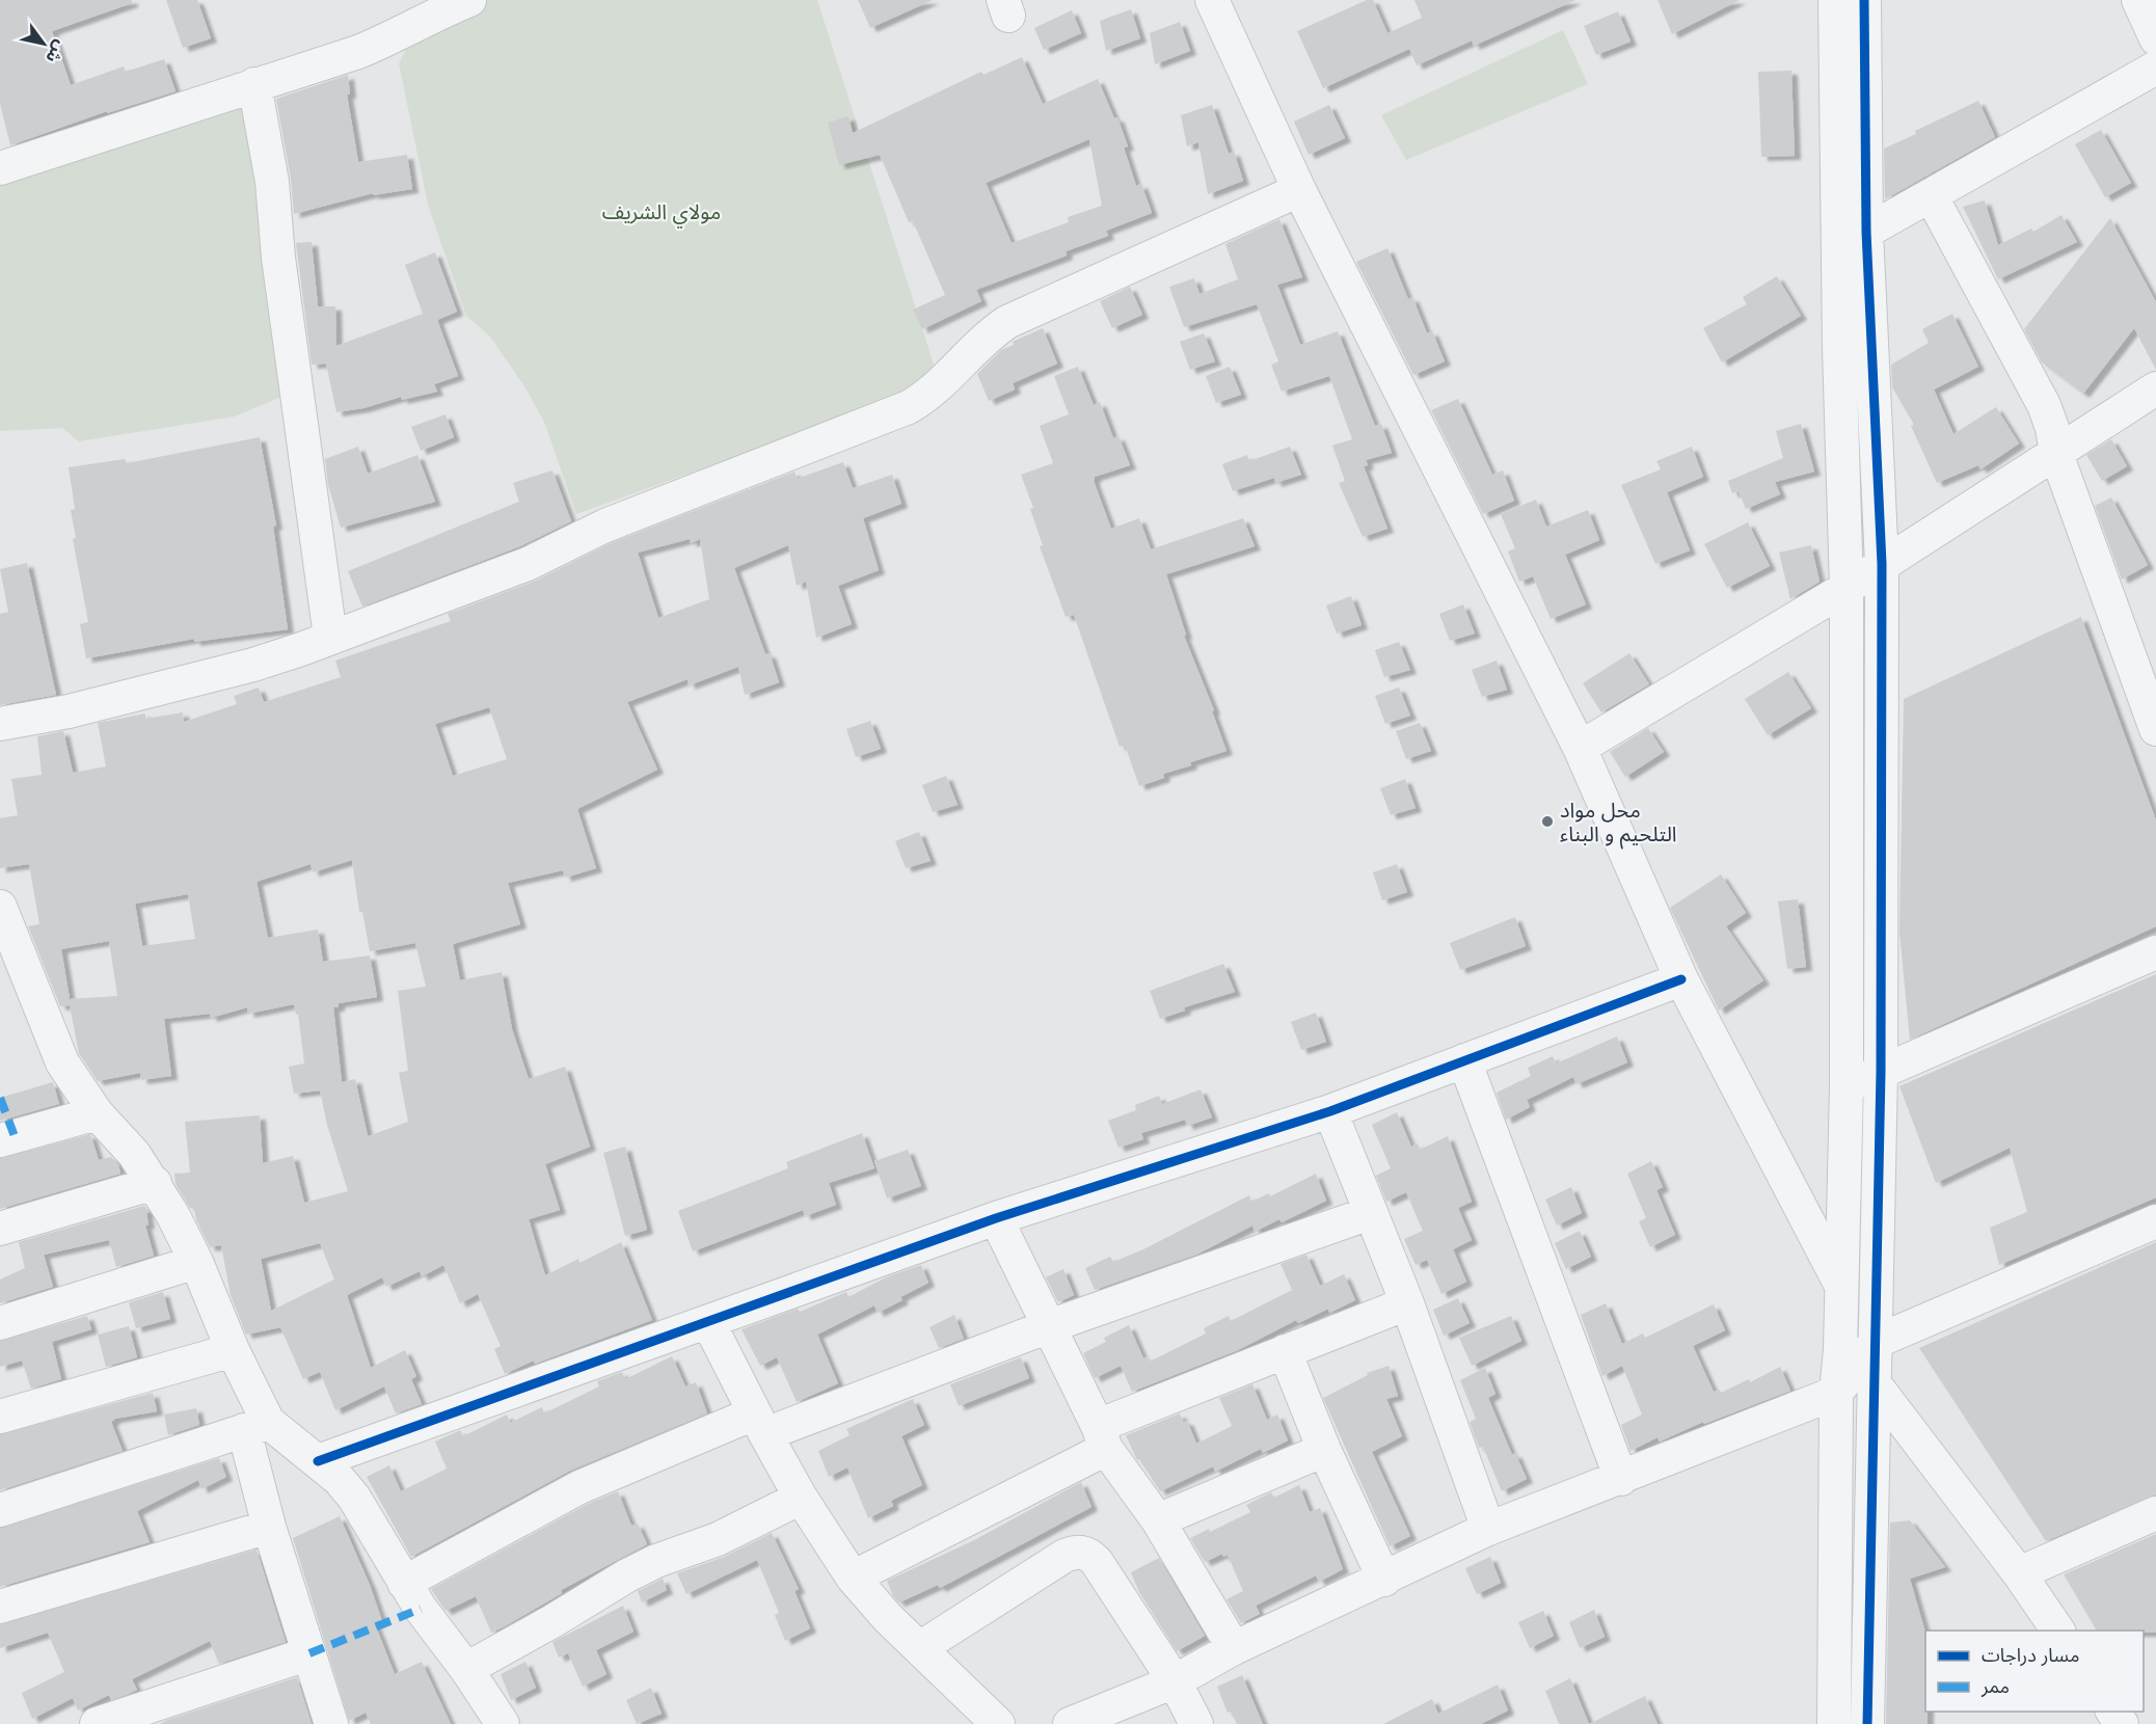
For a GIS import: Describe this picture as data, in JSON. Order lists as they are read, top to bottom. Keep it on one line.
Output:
{"parks":["مولاي الشريف"],"places":["محل مواد التلحيم و البناء"],"legend":["مسار دراجات","ممر"],"north":"bottom right"}
